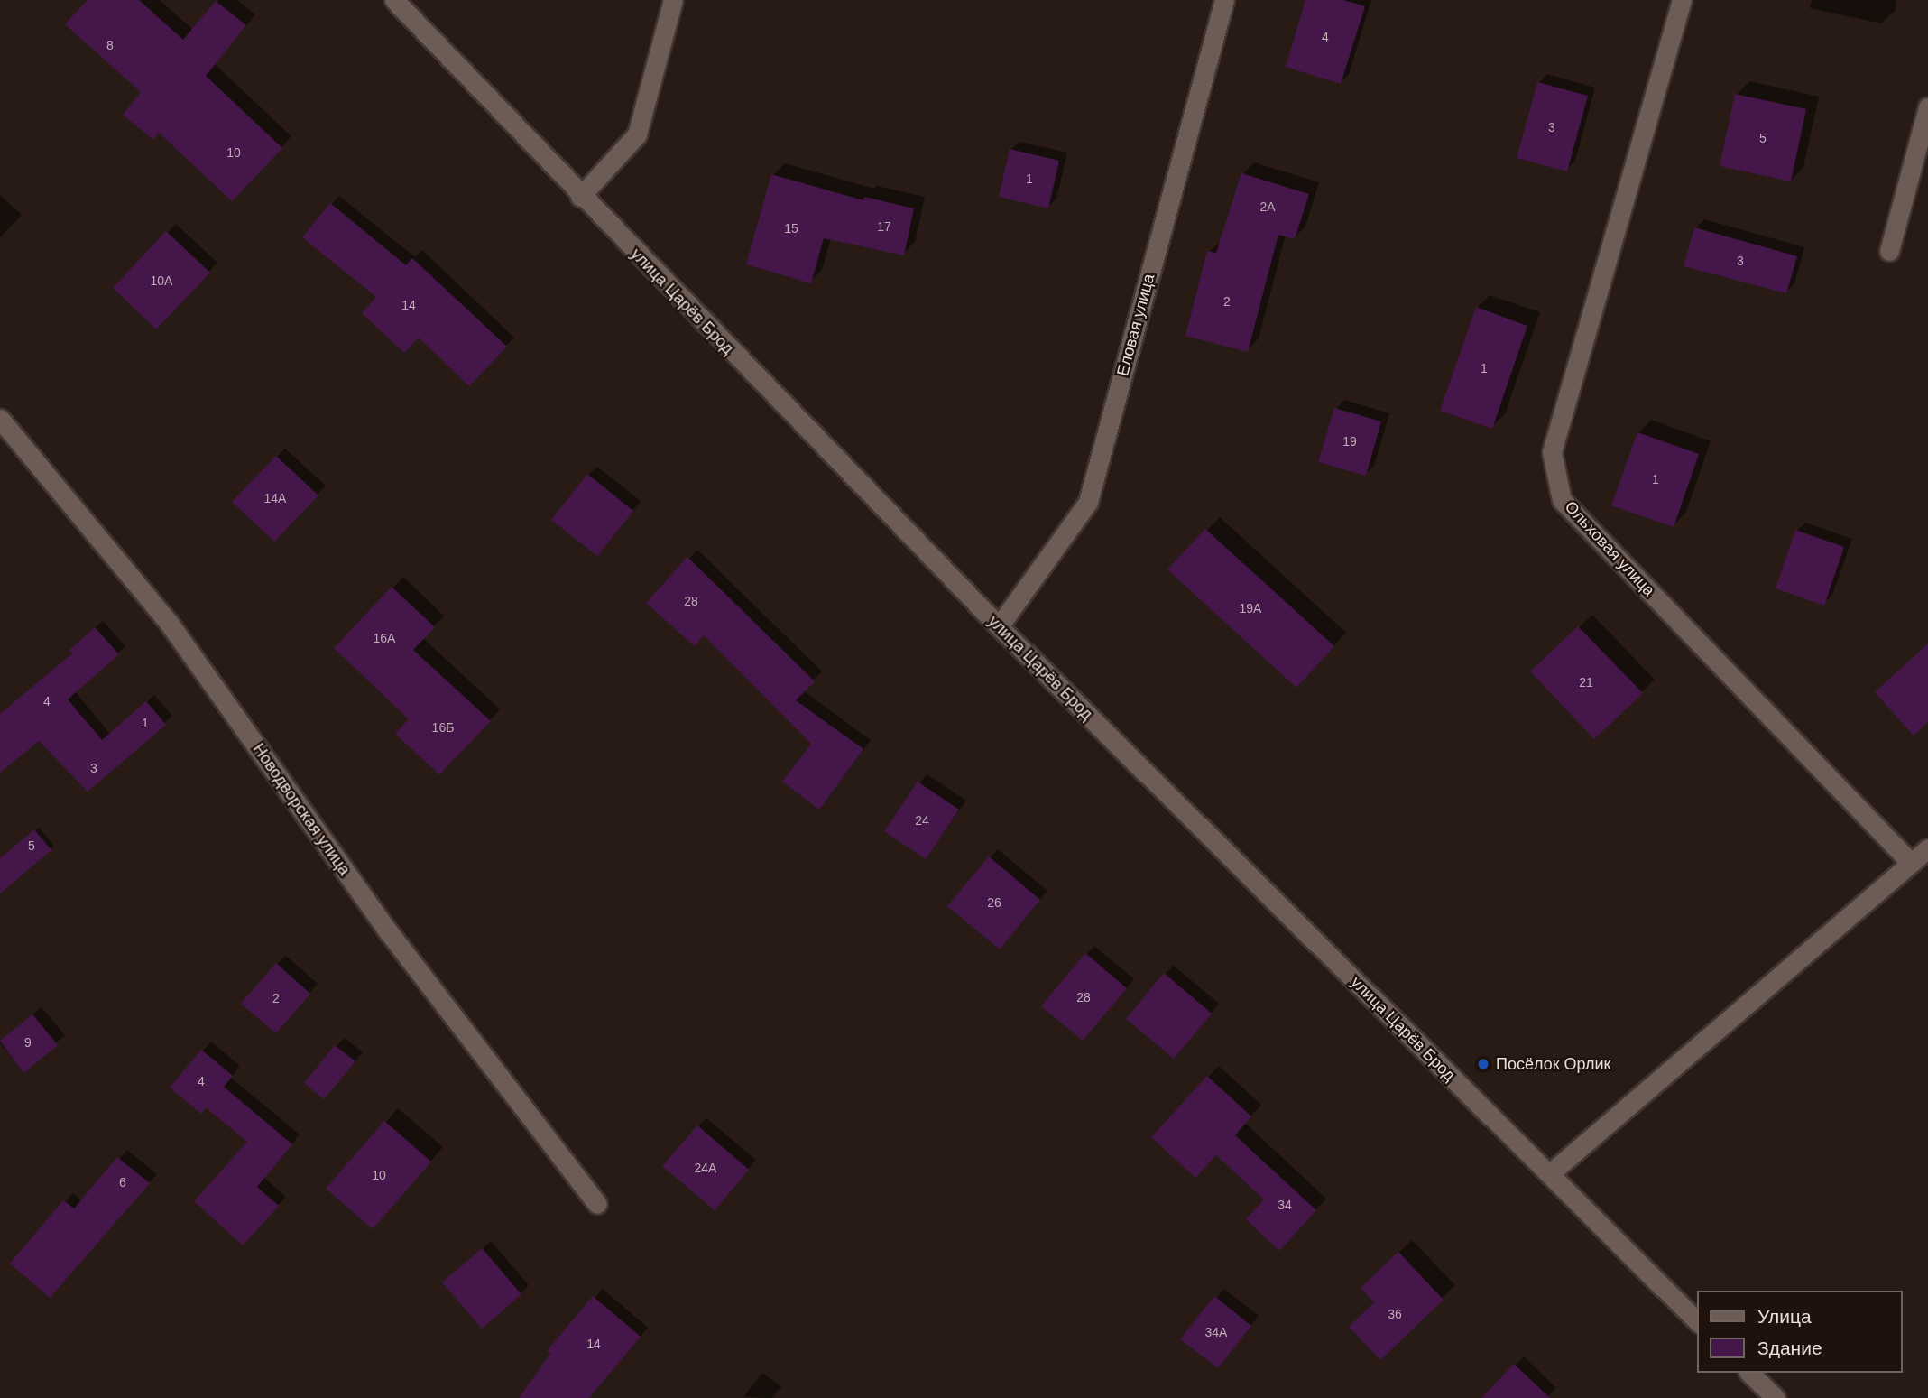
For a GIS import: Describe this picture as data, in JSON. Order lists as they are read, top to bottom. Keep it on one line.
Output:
{"streets":{"street":["улица Царёв Брод","Еловая улица","Ольховая улица","Новодворская улица"]},"crossings":[["улица Царёв Брод","Еловая улица"]],"places":["Посёлок Орлик"],"house_numbers":["4","8","3","5","10","1","2А","17","15","3","10А","2","14","1","19","1","14А","28","19А","16А","21","4","1","16Б","3","24","5","26","28","2","9","4","24А","10","6","34","36","34А","14"],"legend":["Улица","Здание"]}
